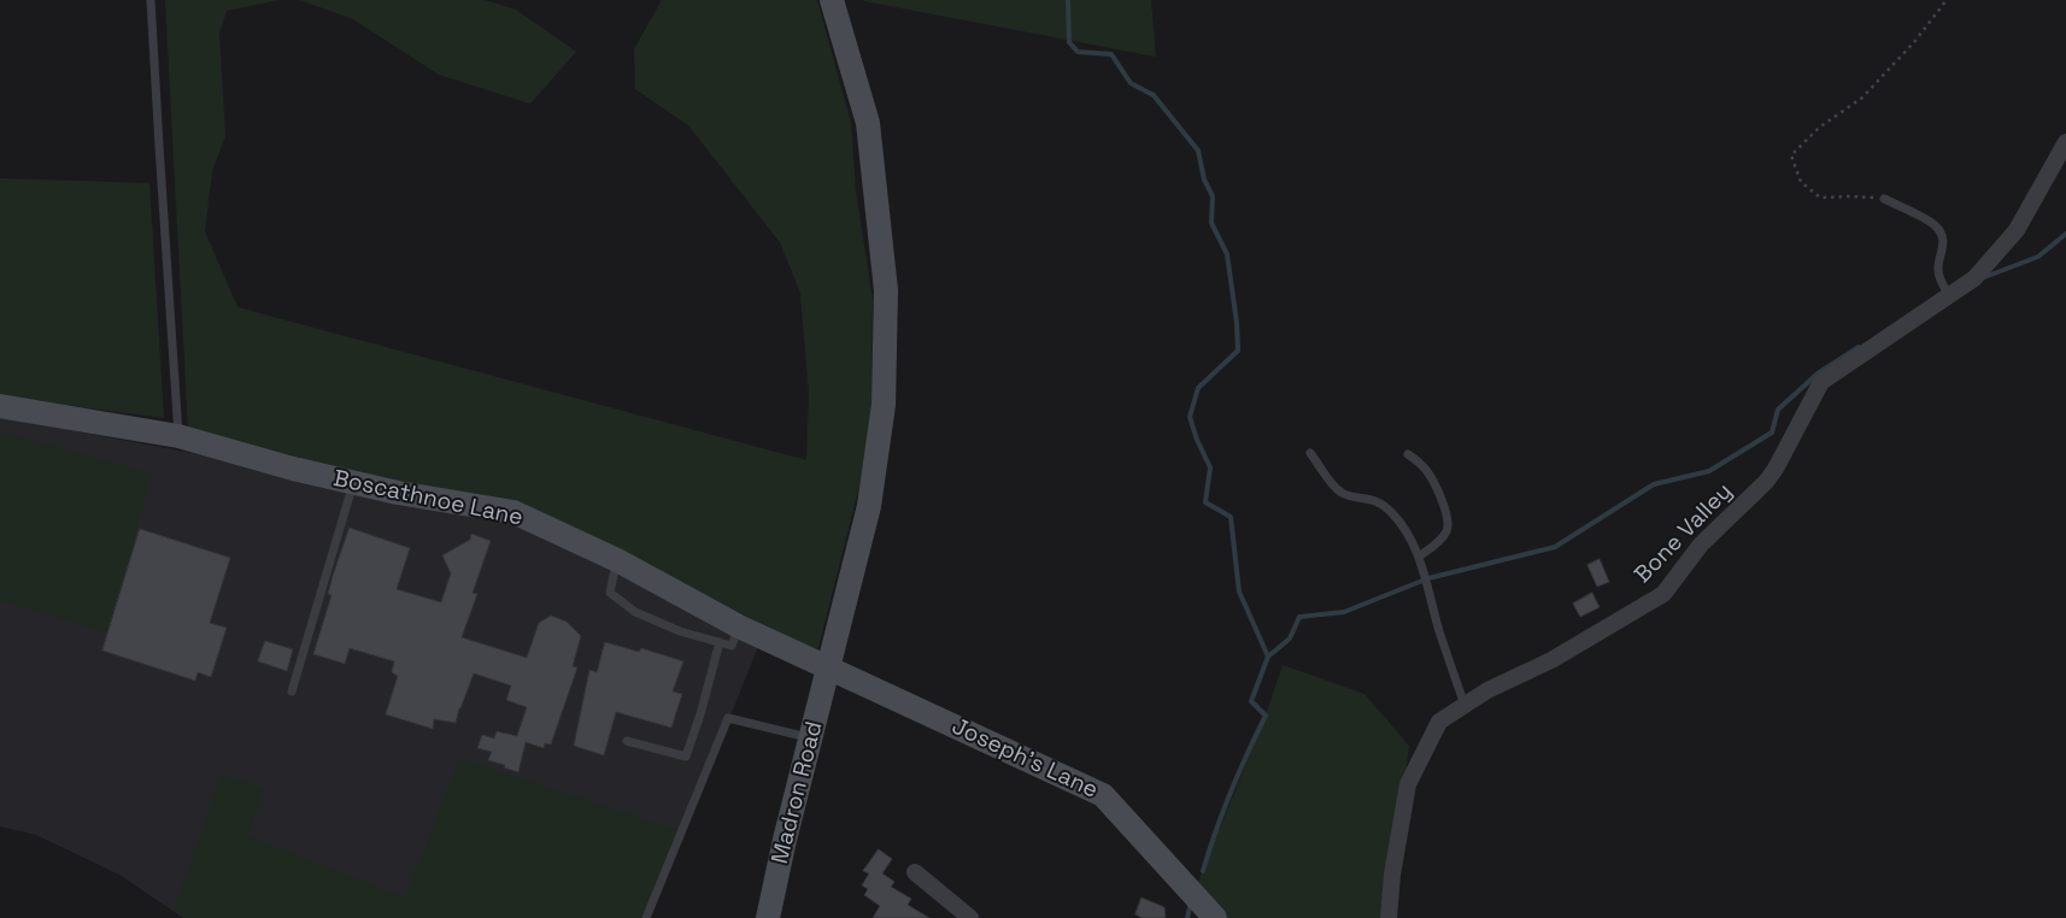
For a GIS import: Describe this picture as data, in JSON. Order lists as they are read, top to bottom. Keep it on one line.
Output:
{"streets":{"street":["Boscathnoe Lane","Bone Valley","Joseph's Lane","Madron Road"]},"crossings":[["Boscathnoe Lane","Joseph's Lane"],["Boscathnoe Lane","Madron Road"],["Joseph's Lane","Madron Road"]]}
